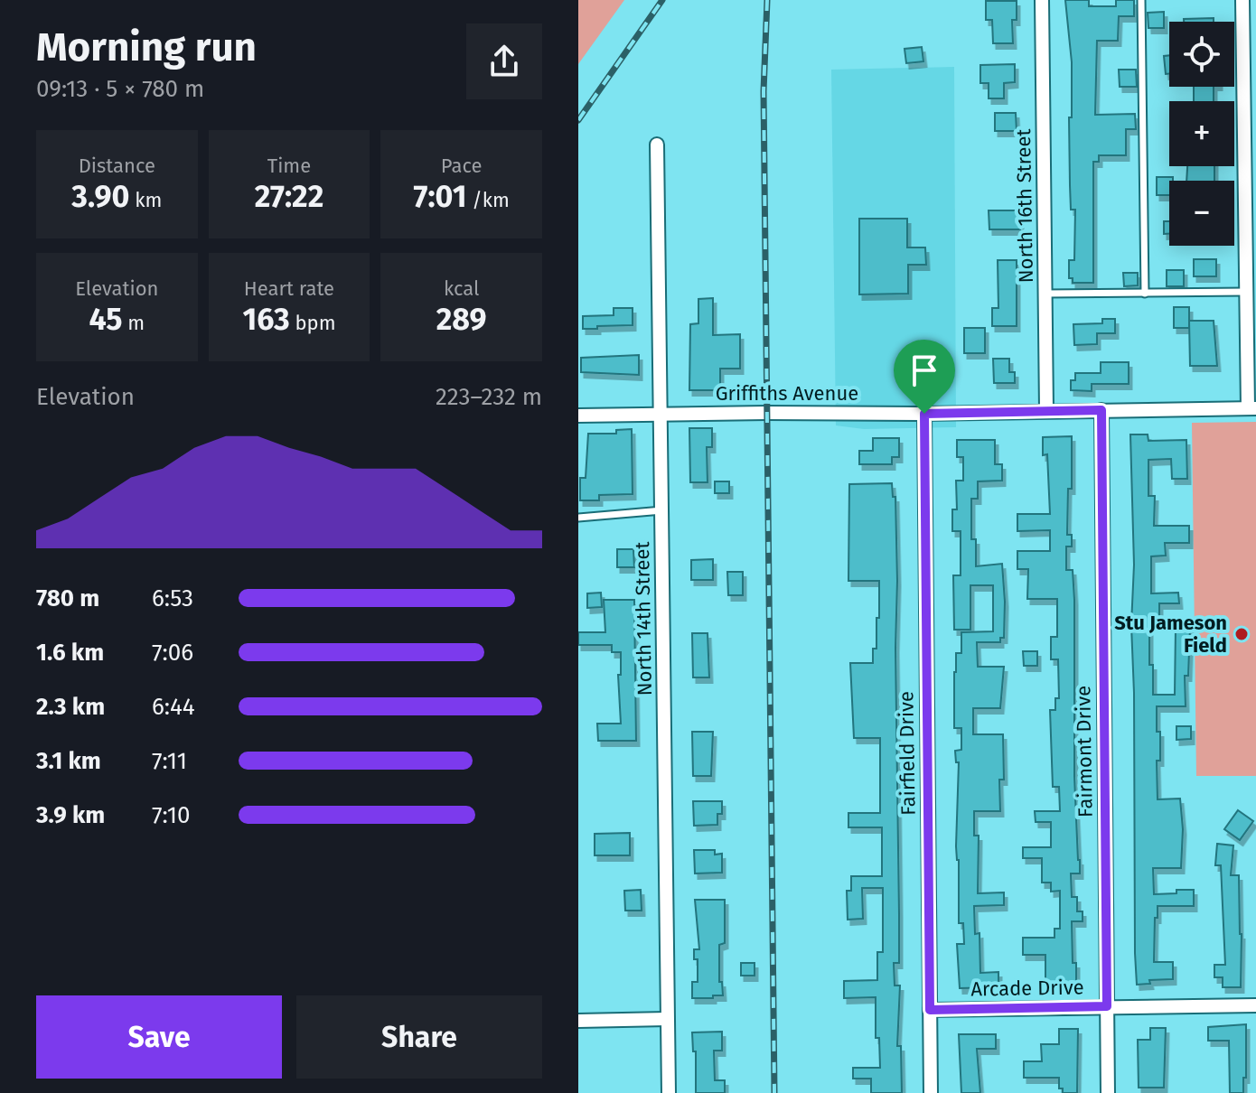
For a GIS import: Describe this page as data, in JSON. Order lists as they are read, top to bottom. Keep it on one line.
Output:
{"streets":{"street":["North 16th Street","Griffiths Avenue","North 14th Street","Fairmont Drive","Fairfield Drive","Arcade Drive"]},"crossings":[["North 16th Street","Griffiths Avenue"],["Griffiths Avenue","North 14th Street"],["Griffiths Avenue","Fairmont Drive"],["Griffiths Avenue","Fairfield Drive"],["Fairmont Drive","Arcade Drive"],["Fairfield Drive","Arcade Drive"]],"places":["Stu Jameson Field"],"page":{"heading":["Morning run","09:13 · 5 × 780 m"],"map_buttons":["+","−"],"stats":[["Distance","3.90 km"],["Time","27:22"],["Pace","7:01 /km"],["Elevation","45 m"],["Heart rate","163 bpm"],["kcal","289"]],"chart":["Elevation","223–232 m"],"list":[{"name":"780 m","note":"6:53"},{"name":"1.6 km","note":"7:06"},{"name":"2.3 km","note":"6:44"},{"name":"3.1 km","note":"7:11"},{"name":"3.9 km","note":"7:10"}],"buttons":["Save","Share"]}}
